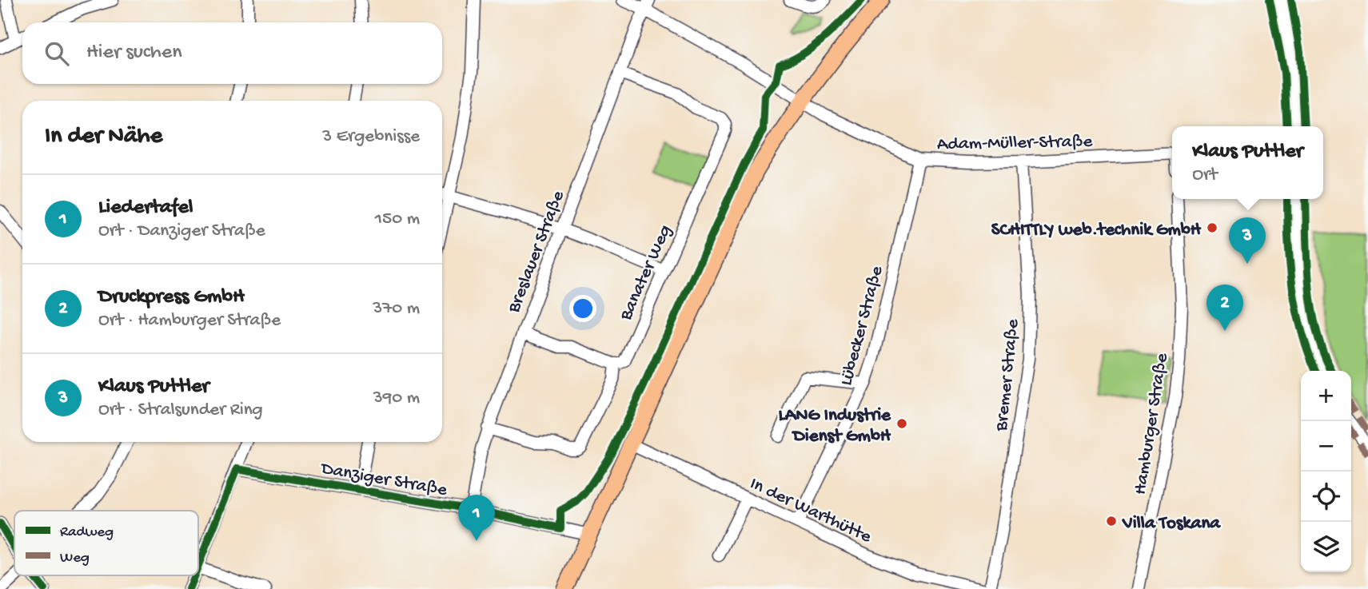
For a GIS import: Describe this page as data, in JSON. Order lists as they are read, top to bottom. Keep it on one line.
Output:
{"streets":{"street":["Adam-Müller-Straße","Breslauer Straße","Banater Weg","Lübecker Straße","Bremer Straße","Hamburger Straße","Danziger Straße","In der Warthütte"]},"crossings":[["Adam-Müller-Straße","Breslauer Straße"],["Adam-Müller-Straße","Lübecker Straße"],["Adam-Müller-Straße","Bremer Straße"],["Breslauer Straße","Banater Weg"],["Breslauer Straße","Danziger Straße"],["Lübecker Straße","In der Warthütte"]],"places":["SCHITTLY web.technik GmbH","LANG Industrie Dienst GmbH","Villa Toskana"],"legend":["Radweg","Weg"],"page":{"search":"Hier suchen","heading":["In der Nähe","3 Ergebnisse"],"popup":["Klaus Puttler","Ort"],"list":[{"mark":"1","name":"Liedertafel","note":"Ort · Danziger Straße","value":"150 m"},{"mark":"2","name":"Druckpress GmbH","note":"Ort · Hamburger Straße","value":"370 m"},{"mark":"3","name":"Klaus Puttler","note":"Ort · Stralsunder Ring","value":"390 m"}],"pins":["3","2","1"],"map_buttons":["+","−"]}}
